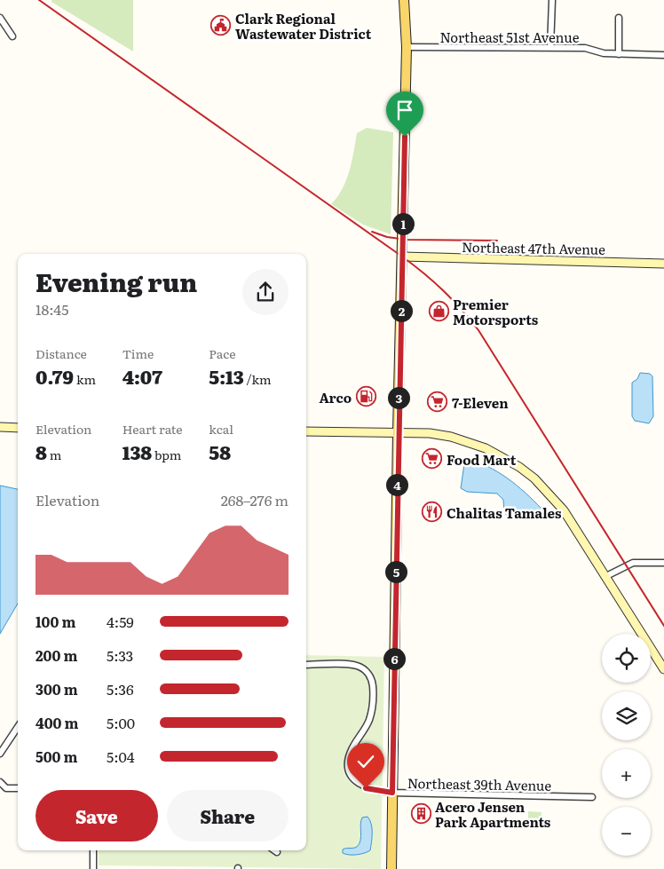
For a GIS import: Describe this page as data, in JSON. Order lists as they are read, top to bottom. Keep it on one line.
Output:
{"streets":{"main road":["Northeast 47th Avenue"],"street":["Northeast 51st Avenue","Northeast 39th Avenue"]},"places":{"public building":["Clark Regional Wastewater District"],"shop":["Premier Motorsports"],"fuel station":["Arco"],"supermarket":["7-Eleven","Food Mart"],"restaurant":["Chalitas Tamales"],"building":["Acero Jensen Park Apartments"]},"page":{"pins":["1","2","3","4","5","6"],"heading":["Evening run","18:45"],"stats":[["Distance","0.79 km"],["Time","4:07"],["Pace","5:13 /km"],["Elevation","8 m"],["Heart rate","138 bpm"],["kcal","58"]],"chart":["Elevation","268–276 m"],"list":[{"name":"100 m","note":"4:59"},{"name":"200 m","note":"5:33"},{"name":"300 m","note":"5:36"},{"name":"400 m","note":"5:00"},{"name":"500 m","note":"5:04"}],"map_buttons":["+","−"],"buttons":["Save","Share"]}}
